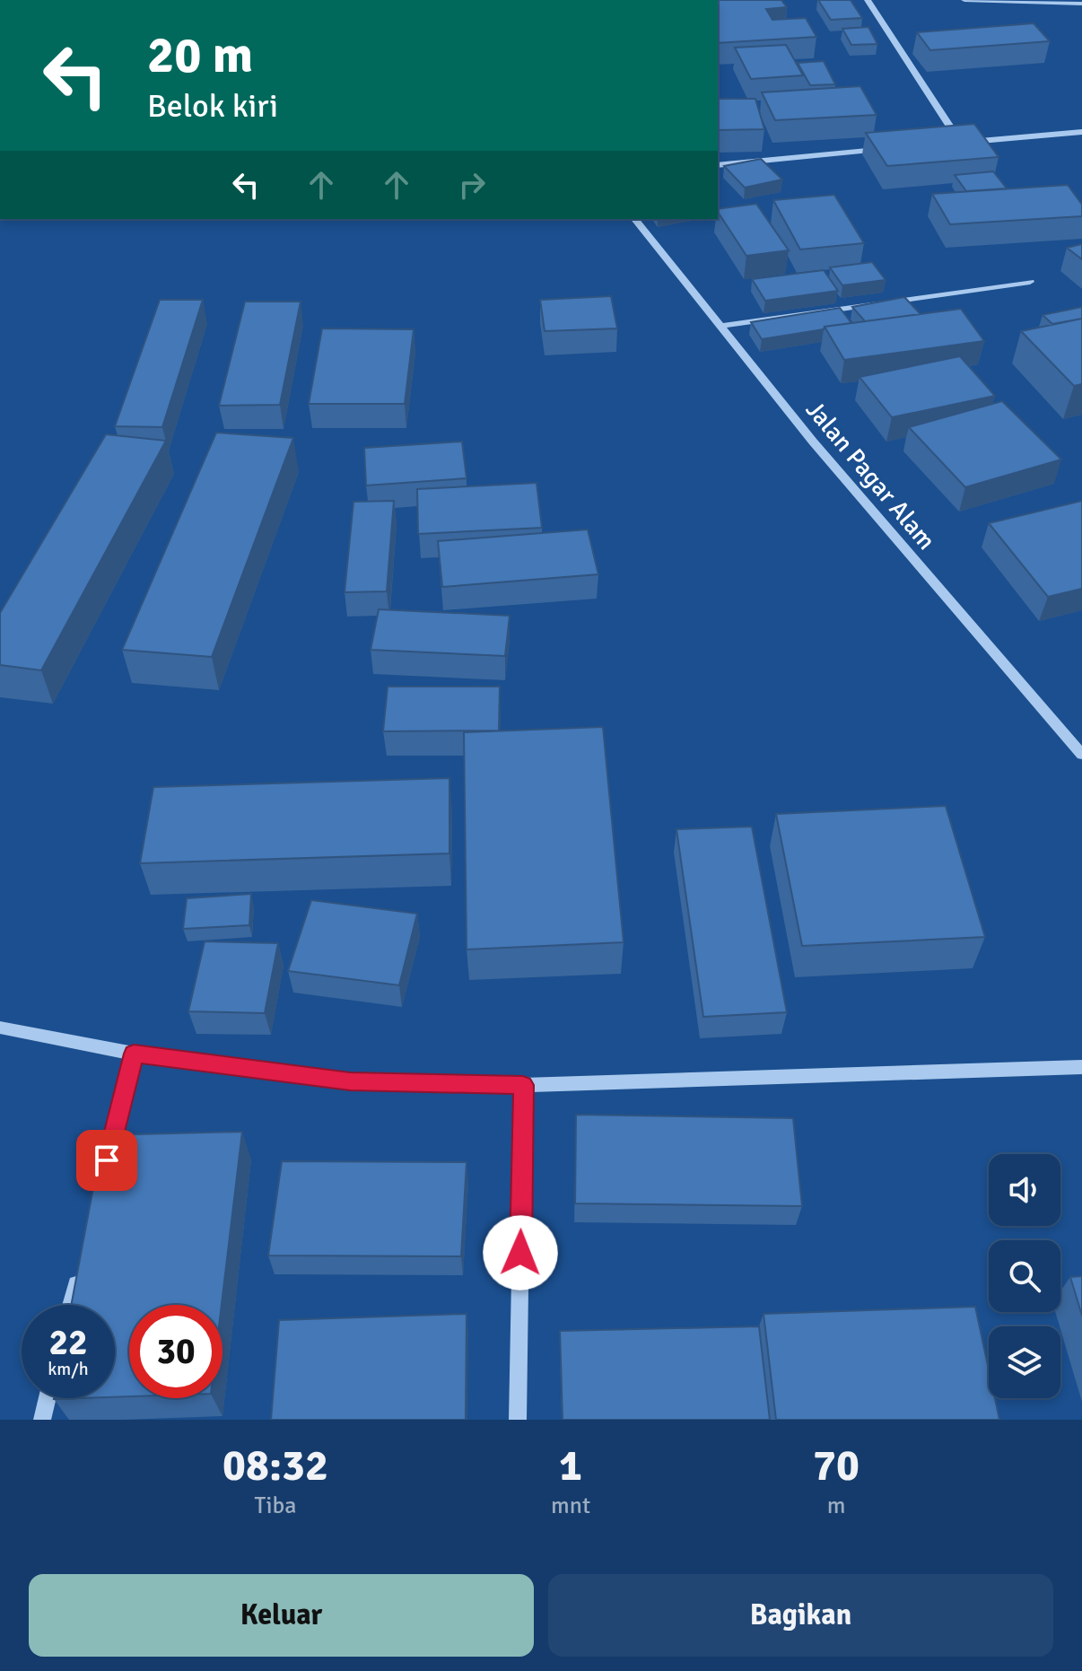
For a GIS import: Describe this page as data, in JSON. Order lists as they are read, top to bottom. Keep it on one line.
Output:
{"streets":{"street":["Jalan Pagar Alam"]},"page":{"turn":["20 m","Belok kiri"],"speed":"22 km/h","limit":"30","eta":["08:32","Tiba","1","mnt","70","m"],"buttons":["Keluar","Bagikan"]}}
